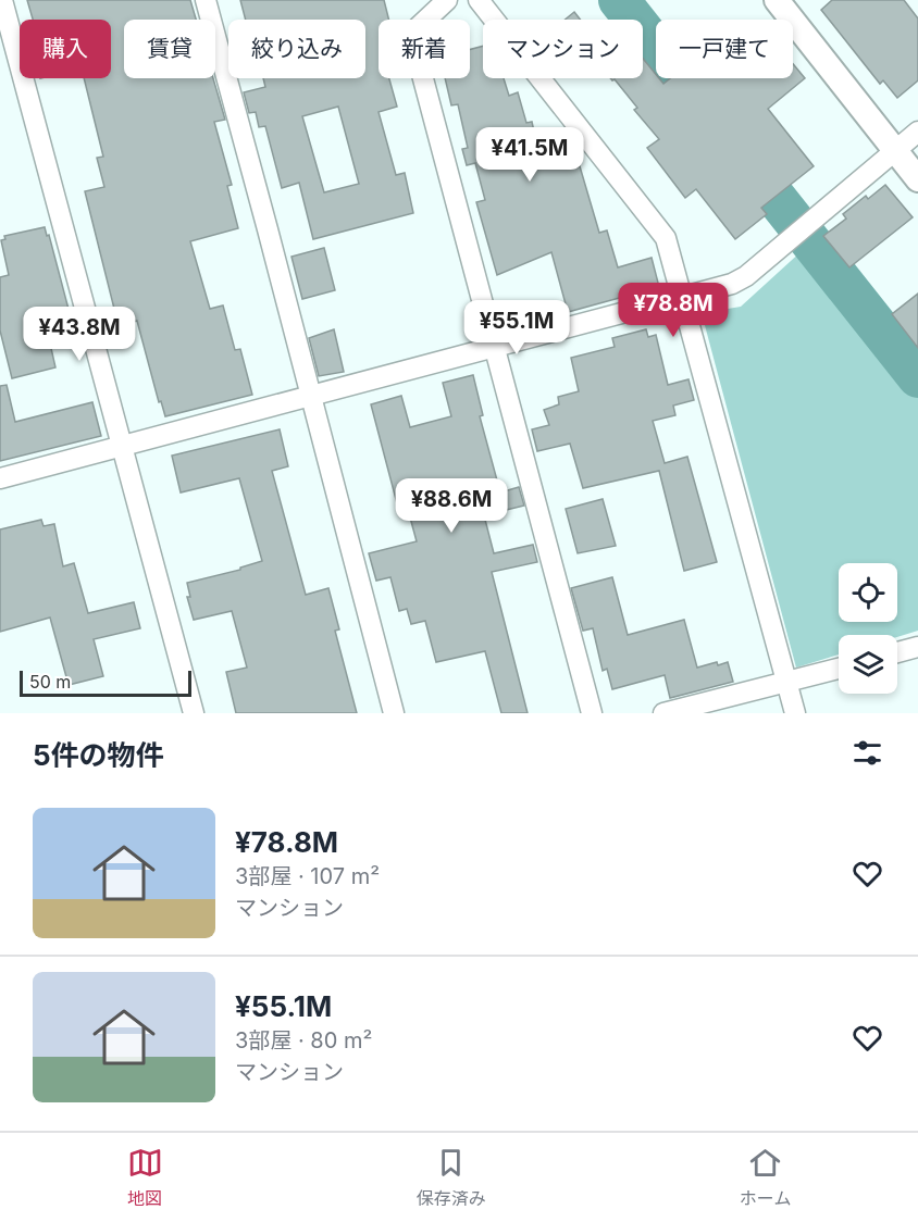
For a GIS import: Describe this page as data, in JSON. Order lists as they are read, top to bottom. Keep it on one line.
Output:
{"scale_bar":"50 m","page":{"chip":["購入","賃貸","絞り込み","新着","マンション","一戸建て"],"price":["¥41.5M","¥78.8M","¥55.1M","¥43.8M","¥88.6M"],"scale":"50 m","heading":"5件の物件","list":[{"name":"¥78.8M","note":"3部屋 · 107 m² · マンション"},{"name":"¥55.1M","note":"3部屋 · 80 m² · マンション"}],"tabs":["地図","保存済み","ホーム"]}}
